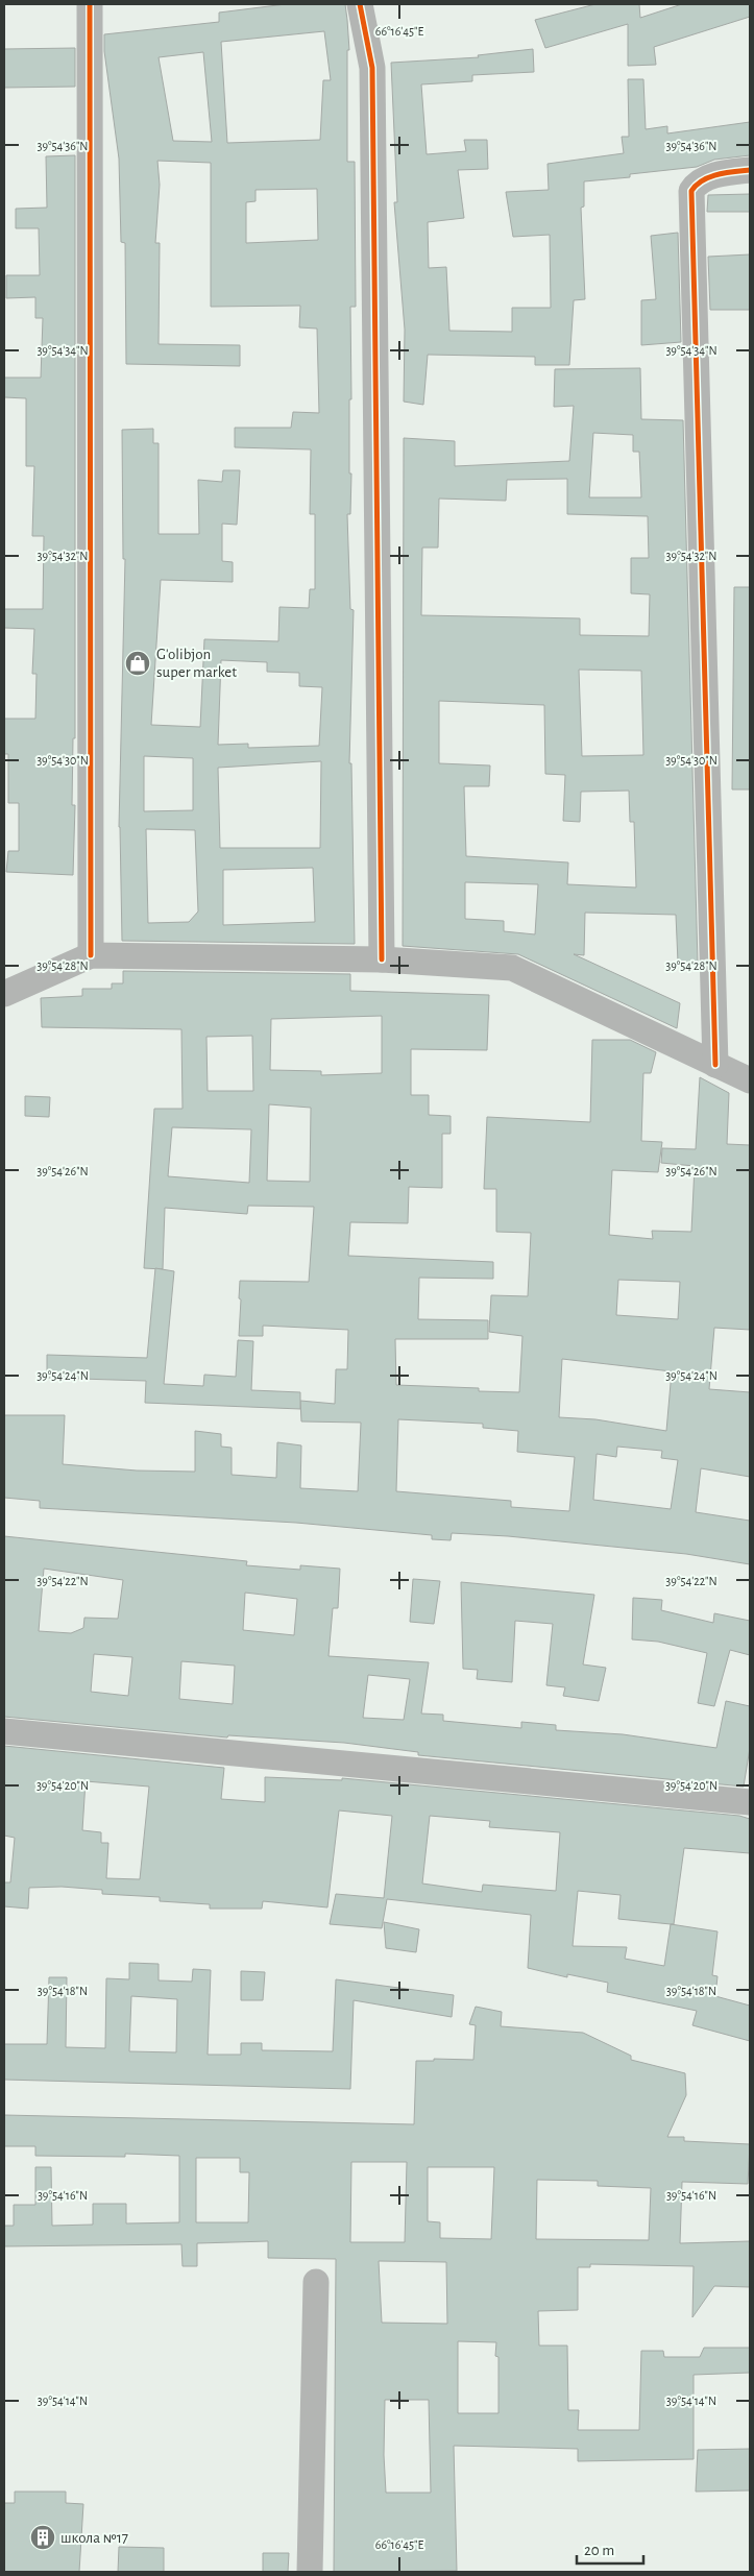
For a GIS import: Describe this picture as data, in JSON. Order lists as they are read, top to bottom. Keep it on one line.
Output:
{"places":{"shop":["G'olibjon super market"],"building":["школа №17"]},"scale_bar":"20 m","coordinates":["66°16'45\"E","39°54'36\"N","39°54'34\"N","39°54'32\"N","39°54'30\"N","39°54'28\"N","39°54'26\"N","39°54'24\"N","39°54'22\"N","39°54'20\"N","39°54'18\"N","39°54'16\"N","39°54'14\"N"]}
